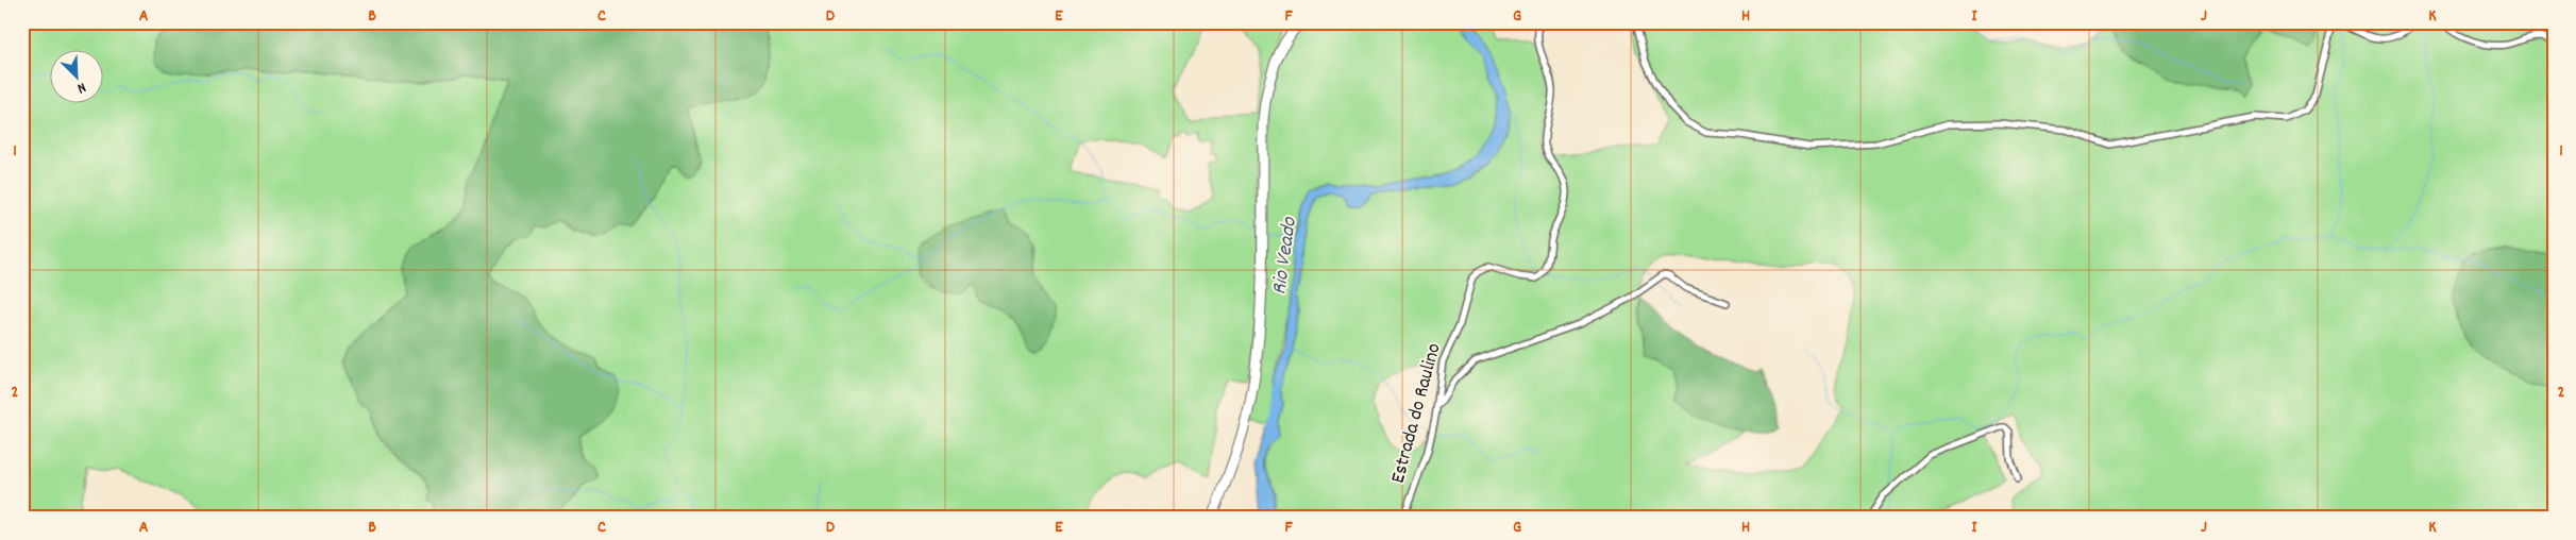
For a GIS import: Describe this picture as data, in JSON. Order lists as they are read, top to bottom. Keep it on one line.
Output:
{"streets":{"street":["Estrada do Raulino"]},"water":["Rio Veado"],"north":"bottom right","grid":{"columns":["A","B","C","D","E","F","G","H","I","J","K"],"rows":["1","2"]}}
